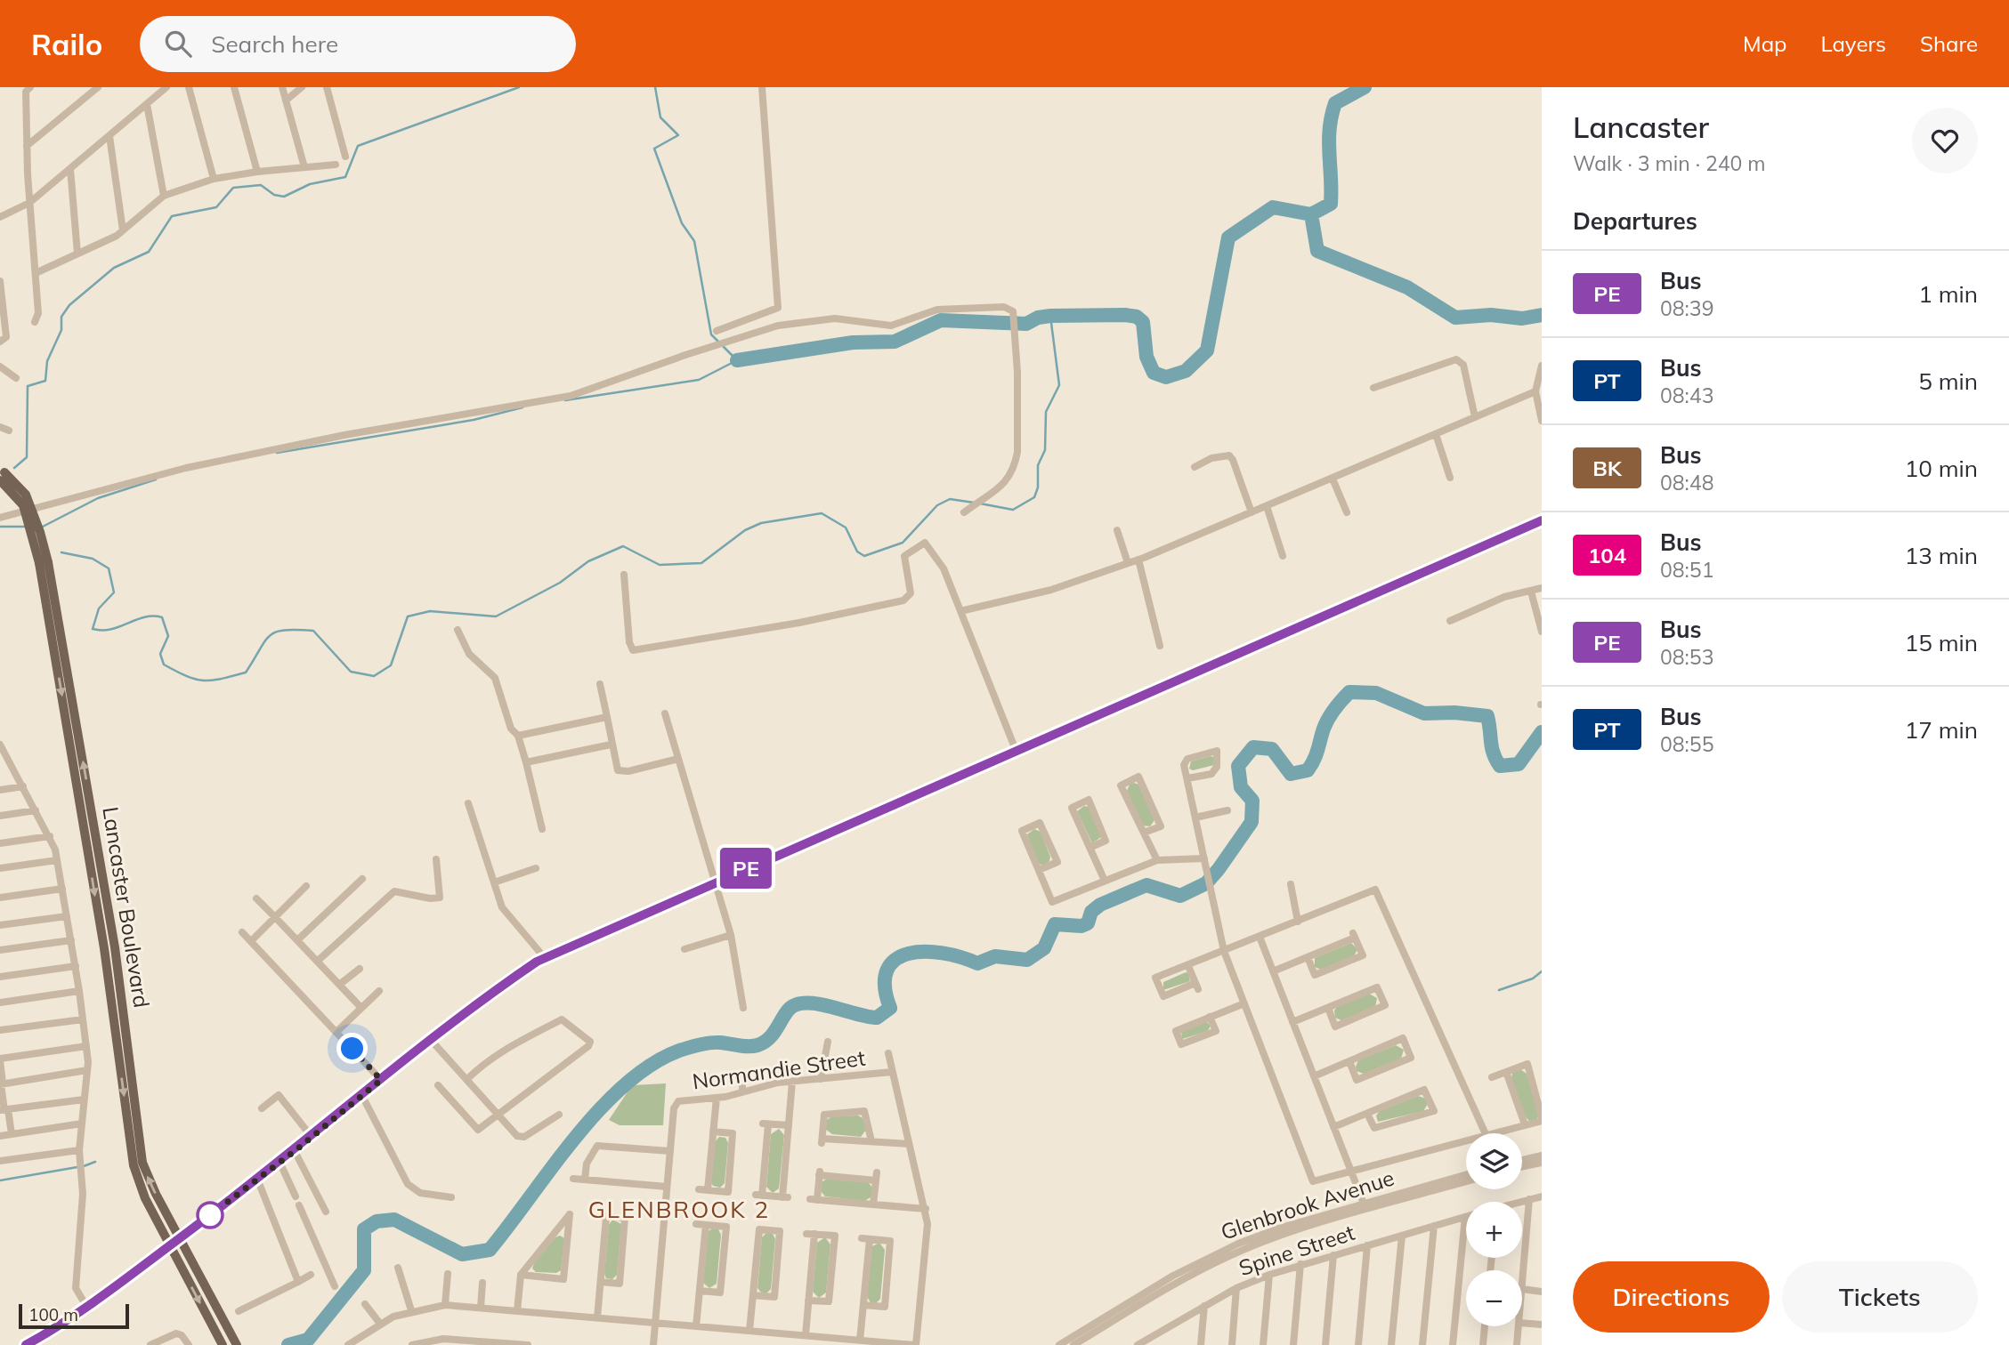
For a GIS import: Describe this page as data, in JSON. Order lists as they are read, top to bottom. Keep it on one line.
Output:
{"streets":{"main road":["Lancaster Boulevard"],"street":["Normandie Street","Glenbrook Avenue","Spine Street"]},"districts":["GLENBROOK 2"],"lines":["bus line PE"],"scale_bar":"100 m","page":{"header":"Railo","search":"Search here","nav":["Map","Layers","Share"],"on_map":"PE","heading":[["Lancaster","Walk · 3 min · 240 m"],"Departures"],"list":[{"mark":"PE","name":"Bus","note":"08:39","value":"1 min"},{"mark":"PT","name":"Bus","note":"08:43","value":"5 min"},{"mark":"BK","name":"Bus","note":"08:48","value":"10 min"},{"mark":"104","name":"Bus","note":"08:51","value":"13 min"},{"mark":"PE","name":"Bus","note":"08:53","value":"15 min"},{"mark":"PT","name":"Bus","note":"08:55","value":"17 min"}],"map_buttons":["+","−"],"buttons":["Directions","Tickets"],"scale":"100 m"}}
